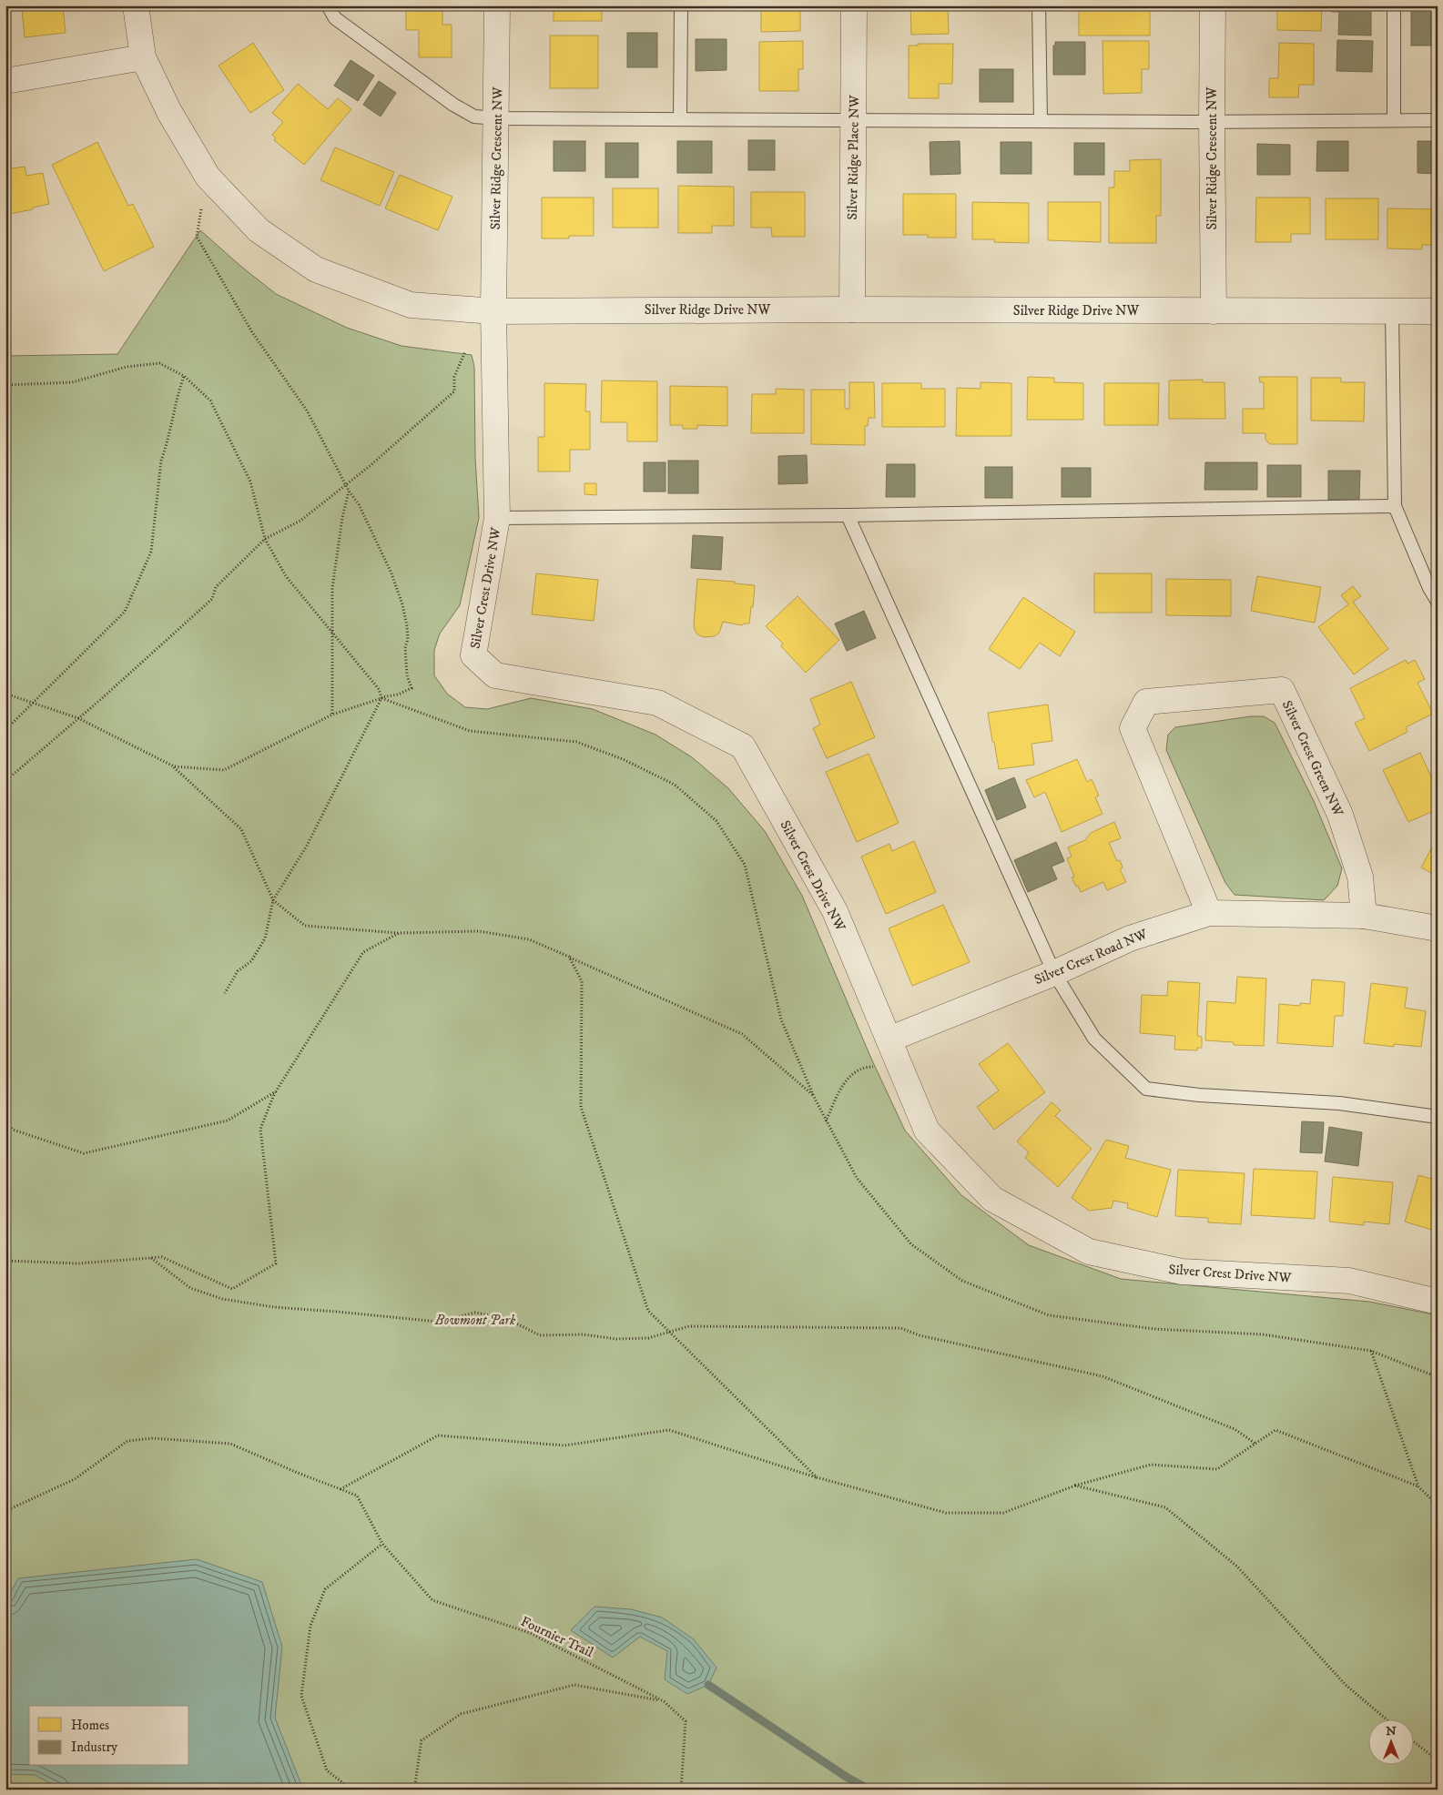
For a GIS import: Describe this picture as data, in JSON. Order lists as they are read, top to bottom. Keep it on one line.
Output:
{"streets":{"street":["Silver Ridge Place NW","Silver Ridge Crescent NW","Silver Ridge Drive NW","Silver Crest Drive NW","Silver Crest Green NW","Silver Crest Road NW"],"path":["Fournier Trail"]},"crossings":[["Silver Ridge Place NW","Silver Ridge Drive NW"],["Silver Ridge Crescent NW","Silver Ridge Drive NW"],["Silver Ridge Crescent NW","Silver Crest Drive NW"],["Silver Ridge Drive NW","Silver Crest Drive NW"],["Silver Crest Drive NW","Silver Crest Road NW"],["Silver Crest Green NW","Silver Crest Road NW"]],"parks":["Bowmont Park"],"legend":["Homes","Industry"],"north":"top"}
